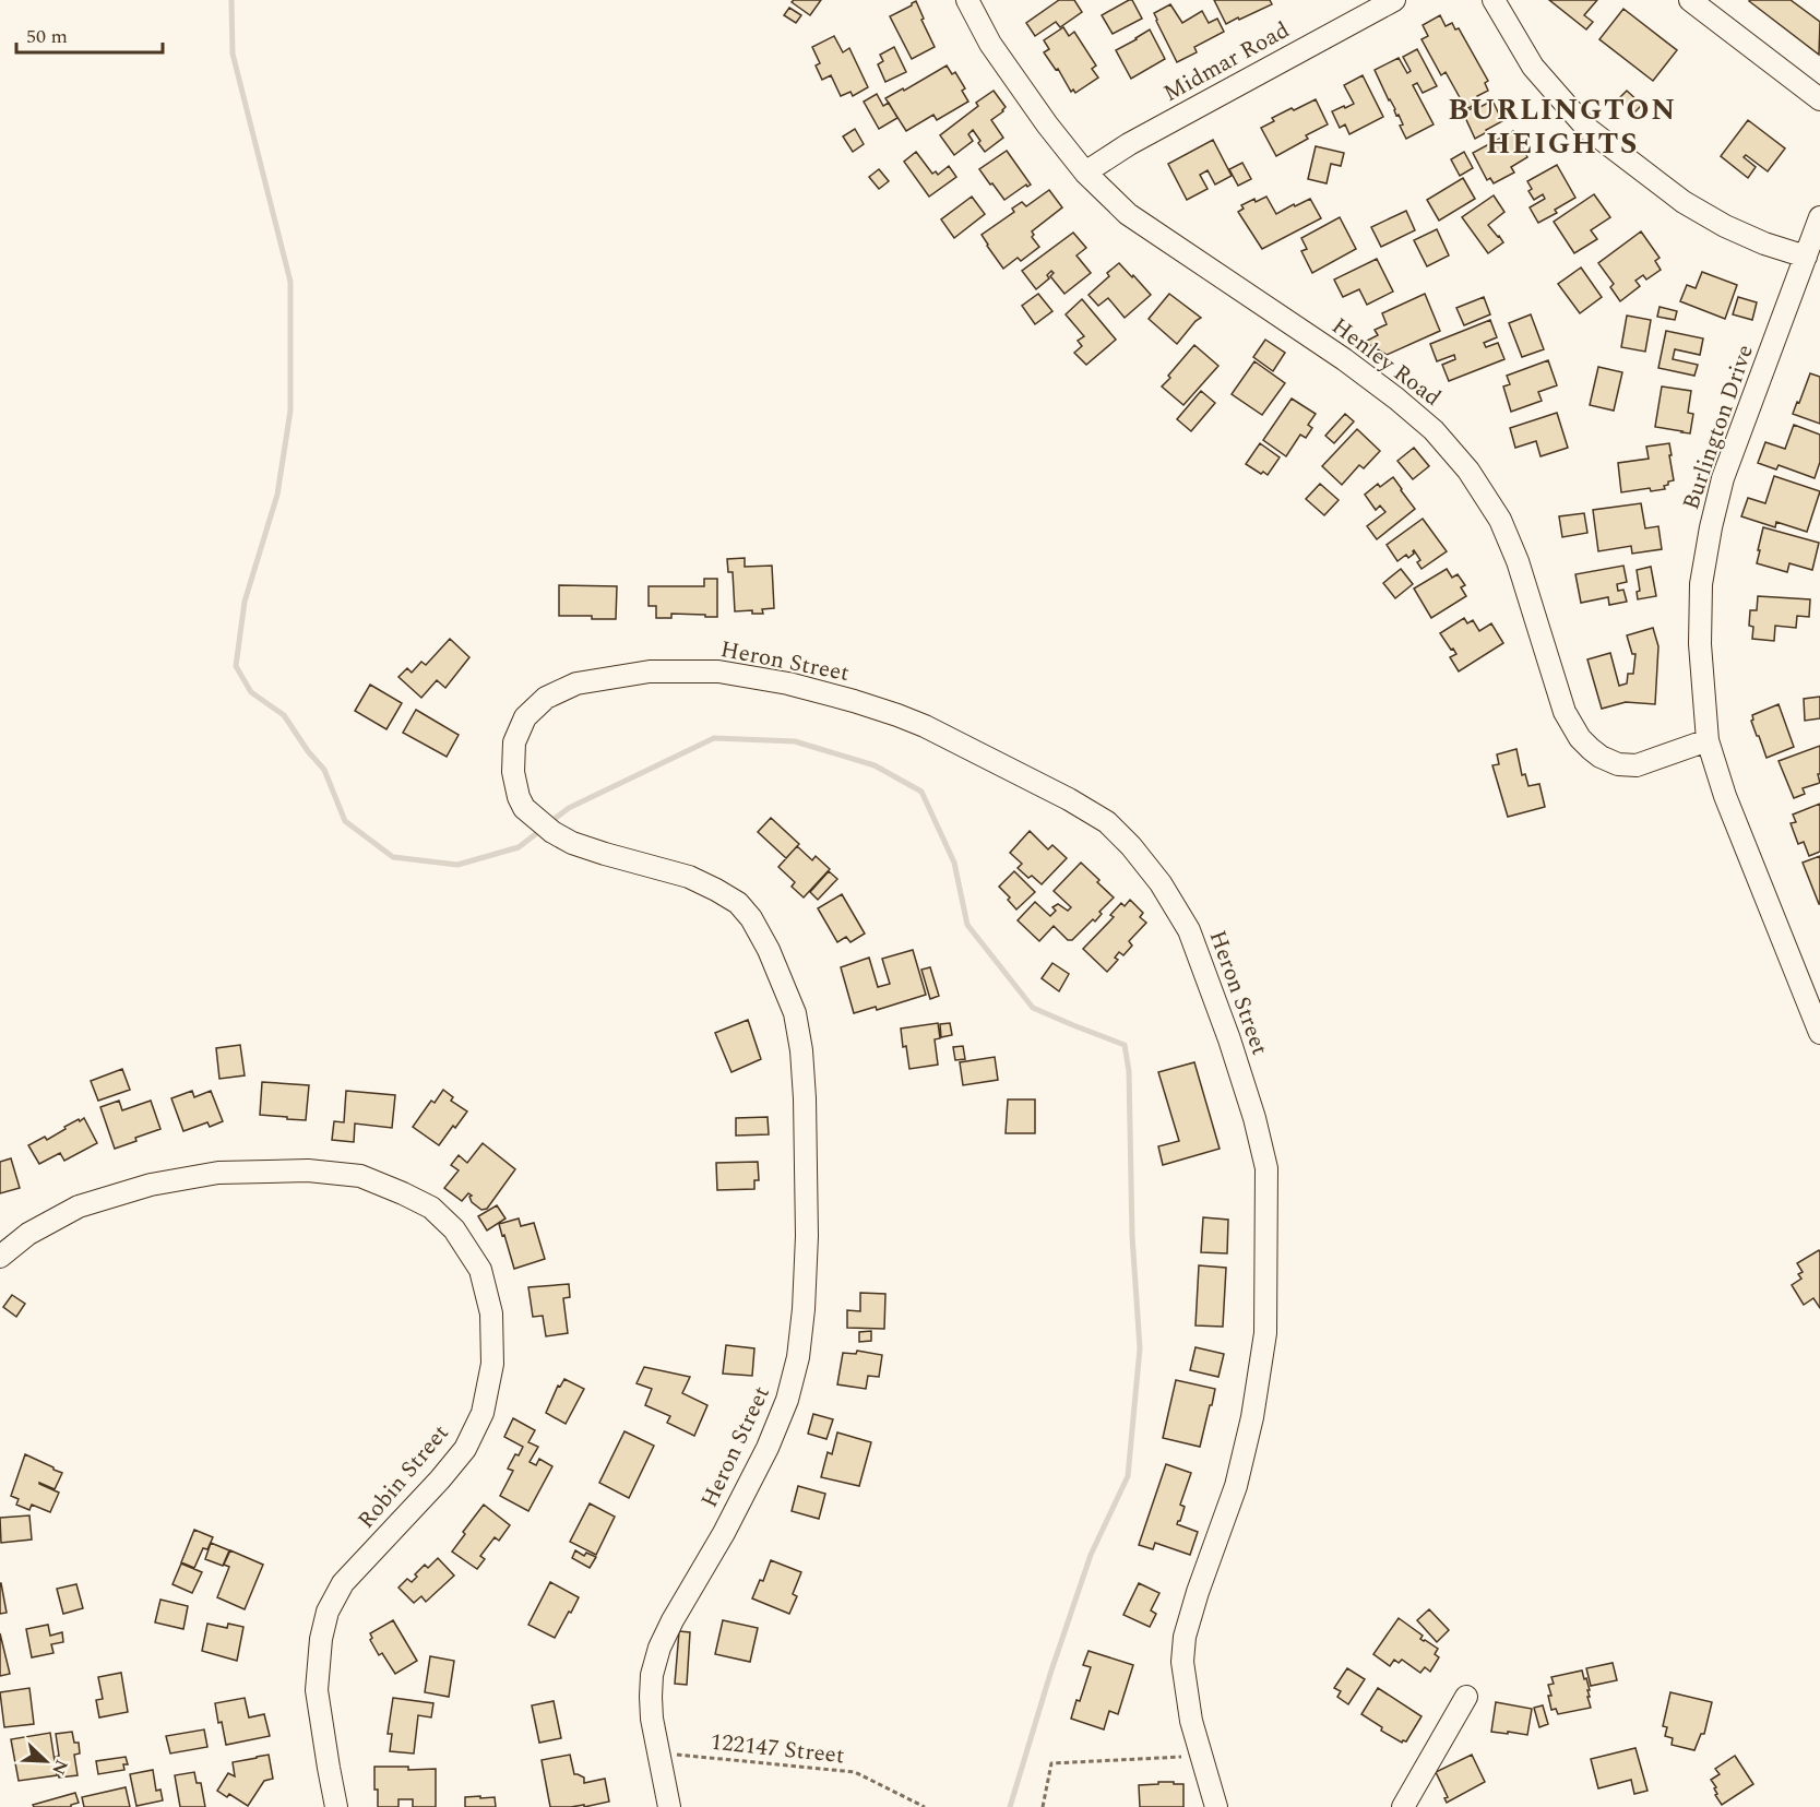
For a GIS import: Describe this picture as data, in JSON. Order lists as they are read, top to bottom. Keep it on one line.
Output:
{"streets":{"street":["Midmar Road","Henley Road","Burlington Drive","Heron Street","Robin Street"],"path":["122147 Street"]},"crossings":[["Midmar Road","Henley Road"],["Henley Road","Burlington Drive"],["Heron Street","122147 Street"]],"districts":["BURLINGTON HEIGHTS"],"scale_bar":"50 m","north":"bottom right"}
